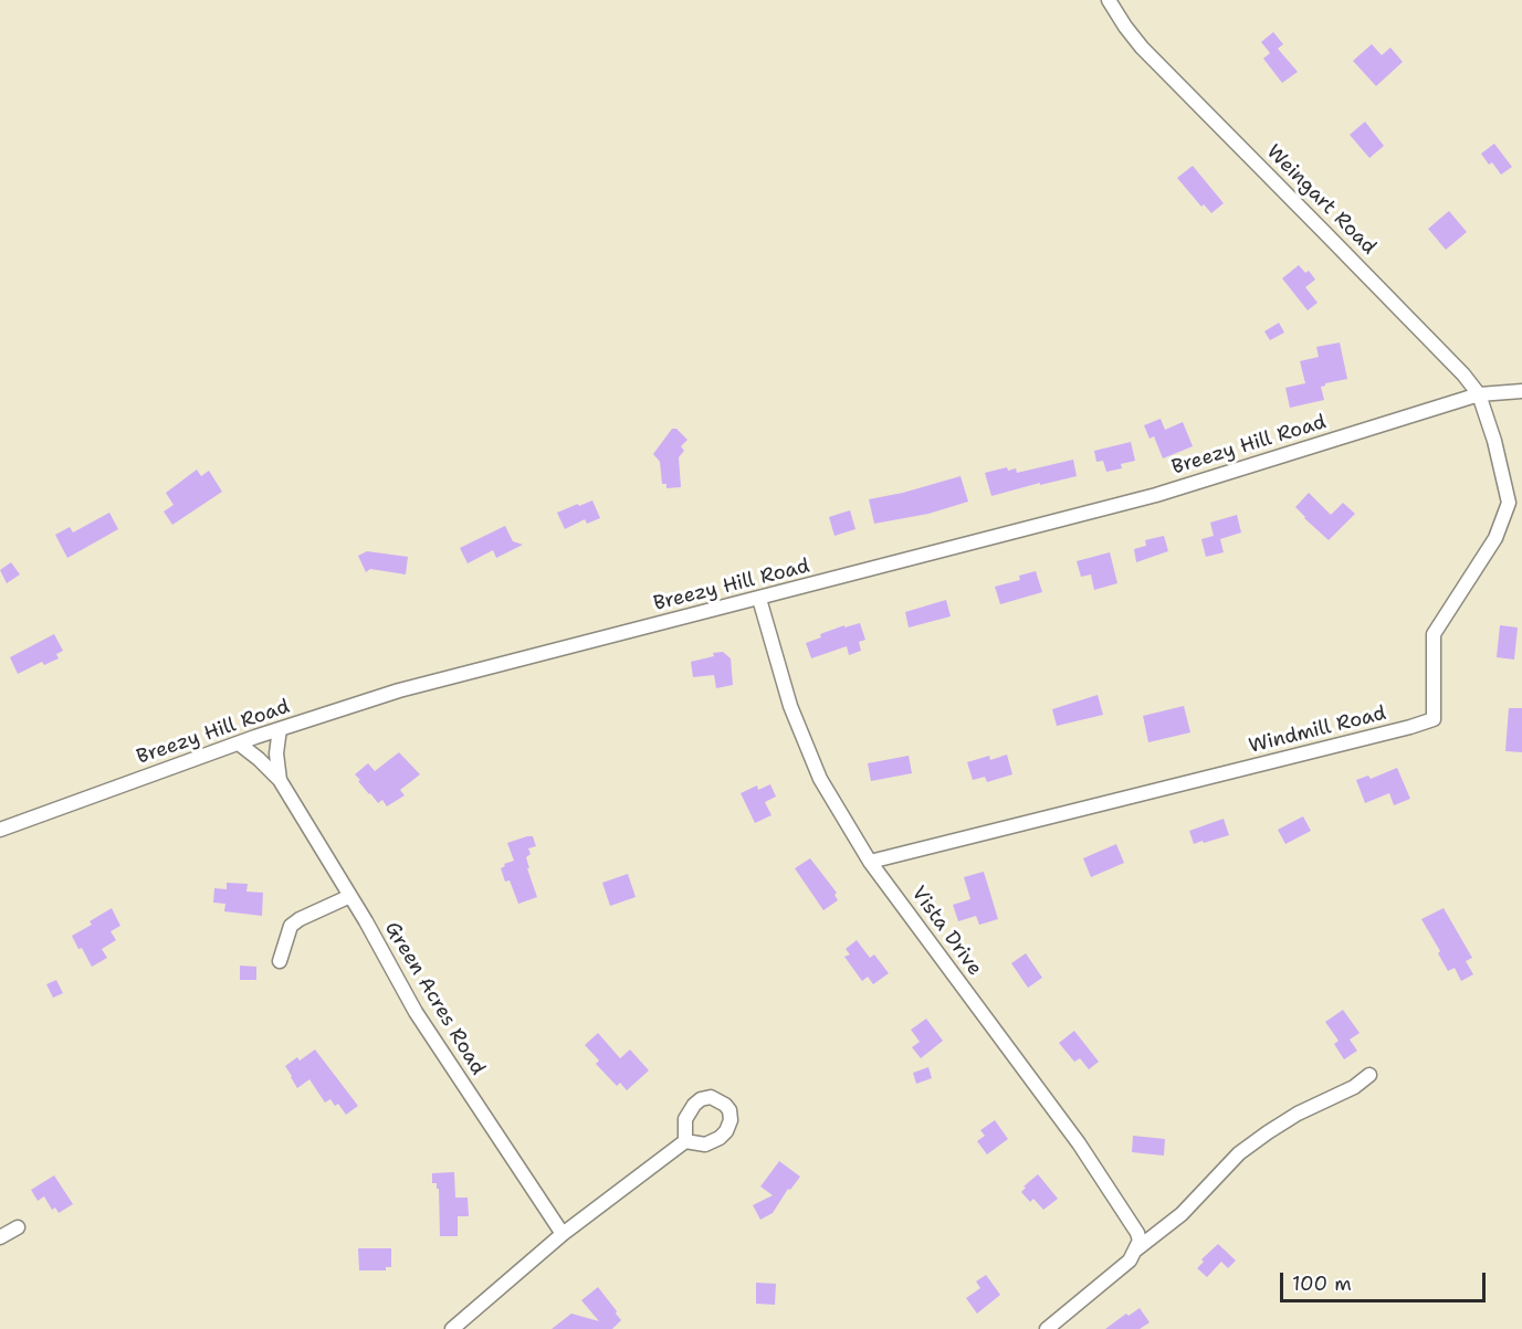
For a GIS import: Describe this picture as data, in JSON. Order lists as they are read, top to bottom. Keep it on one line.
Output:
{"streets":{"street":["Weingart Road","Breezy Hill Road","Windmill Road","Vista Drive","Green Acres Road"]},"crossings":[["Weingart Road","Breezy Hill Road"],["Weingart Road","Windmill Road"],["Breezy Hill Road","Windmill Road"],["Breezy Hill Road","Vista Drive"],["Breezy Hill Road","Green Acres Road"],["Windmill Road","Vista Drive"]],"scale_bar":"100 m"}
